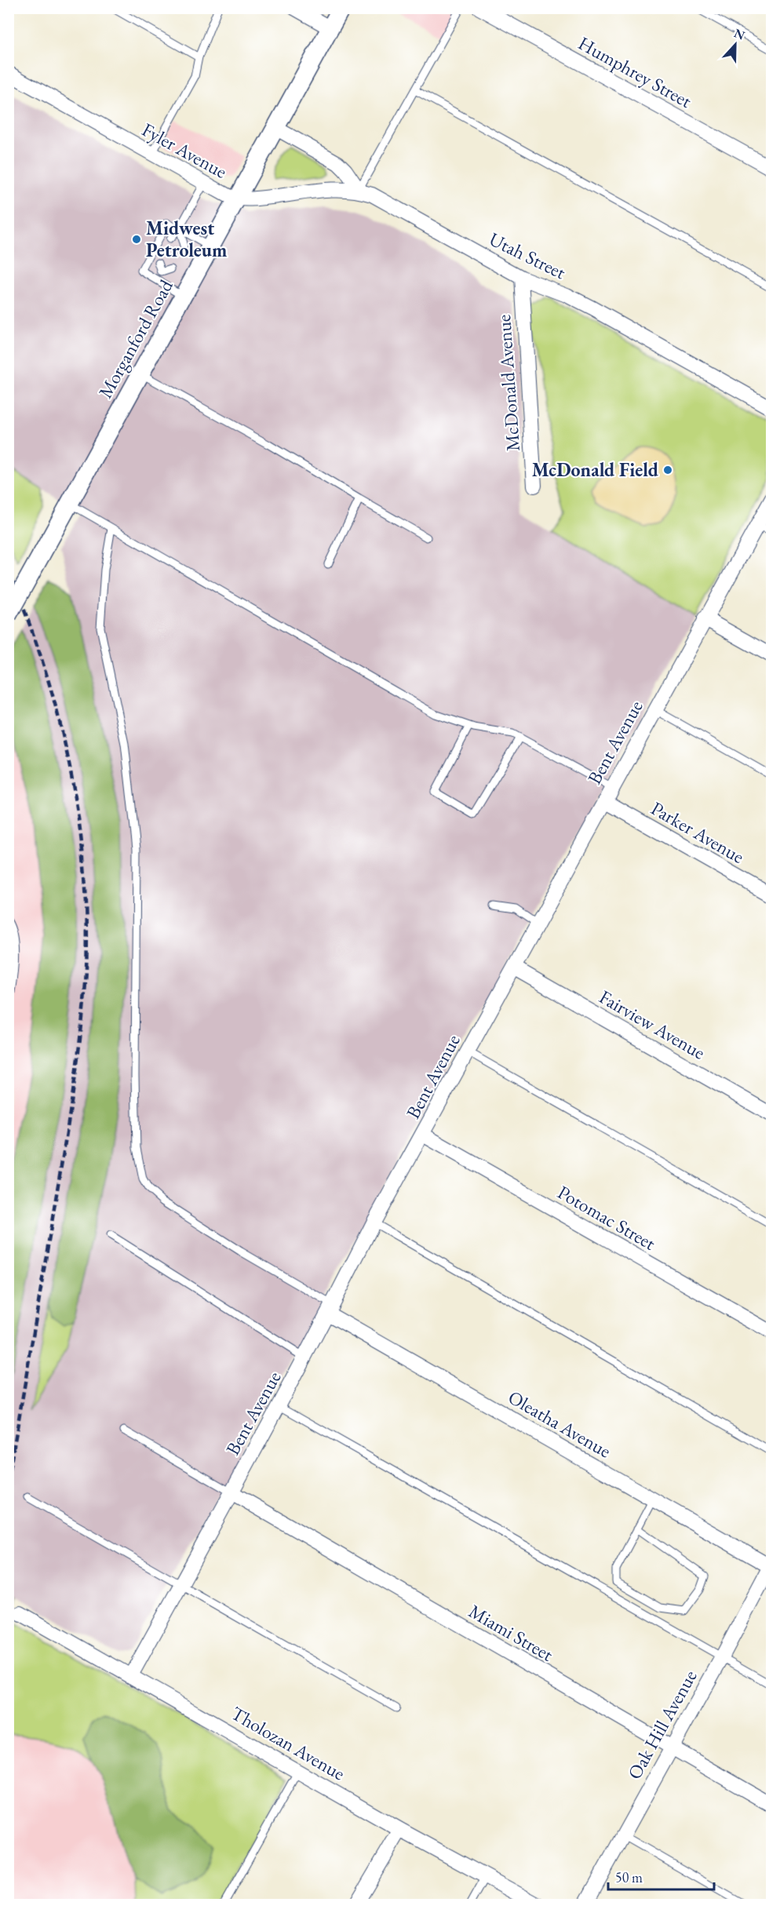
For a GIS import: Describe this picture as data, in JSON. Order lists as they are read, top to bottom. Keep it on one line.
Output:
{"streets":{"street":["Humphrey Street","Fyler Avenue","Utah Street","Morganford Road","McDonald Avenue","Bent Avenue","Parker Avenue","Fairview Avenue","Potomac Street","Oleatha Avenue","Miami Street","Oak Hill Avenue","Tholozan Avenue"]},"crossings":[["Fyler Avenue","Utah Street"],["Fyler Avenue","Morganford Road"],["Utah Street","McDonald Avenue"],["Bent Avenue","Parker Avenue"],["Bent Avenue","Fairview Avenue"],["Bent Avenue","Potomac Street"],["Bent Avenue","Oleatha Avenue"],["Bent Avenue","Miami Street"],["Bent Avenue","Tholozan Avenue"],["Oleatha Avenue","Oak Hill Avenue"],["Miami Street","Oak Hill Avenue"]],"places":["Midwest Petroleum","McDonald Field"],"scale_bar":"50 m","north":"top"}
